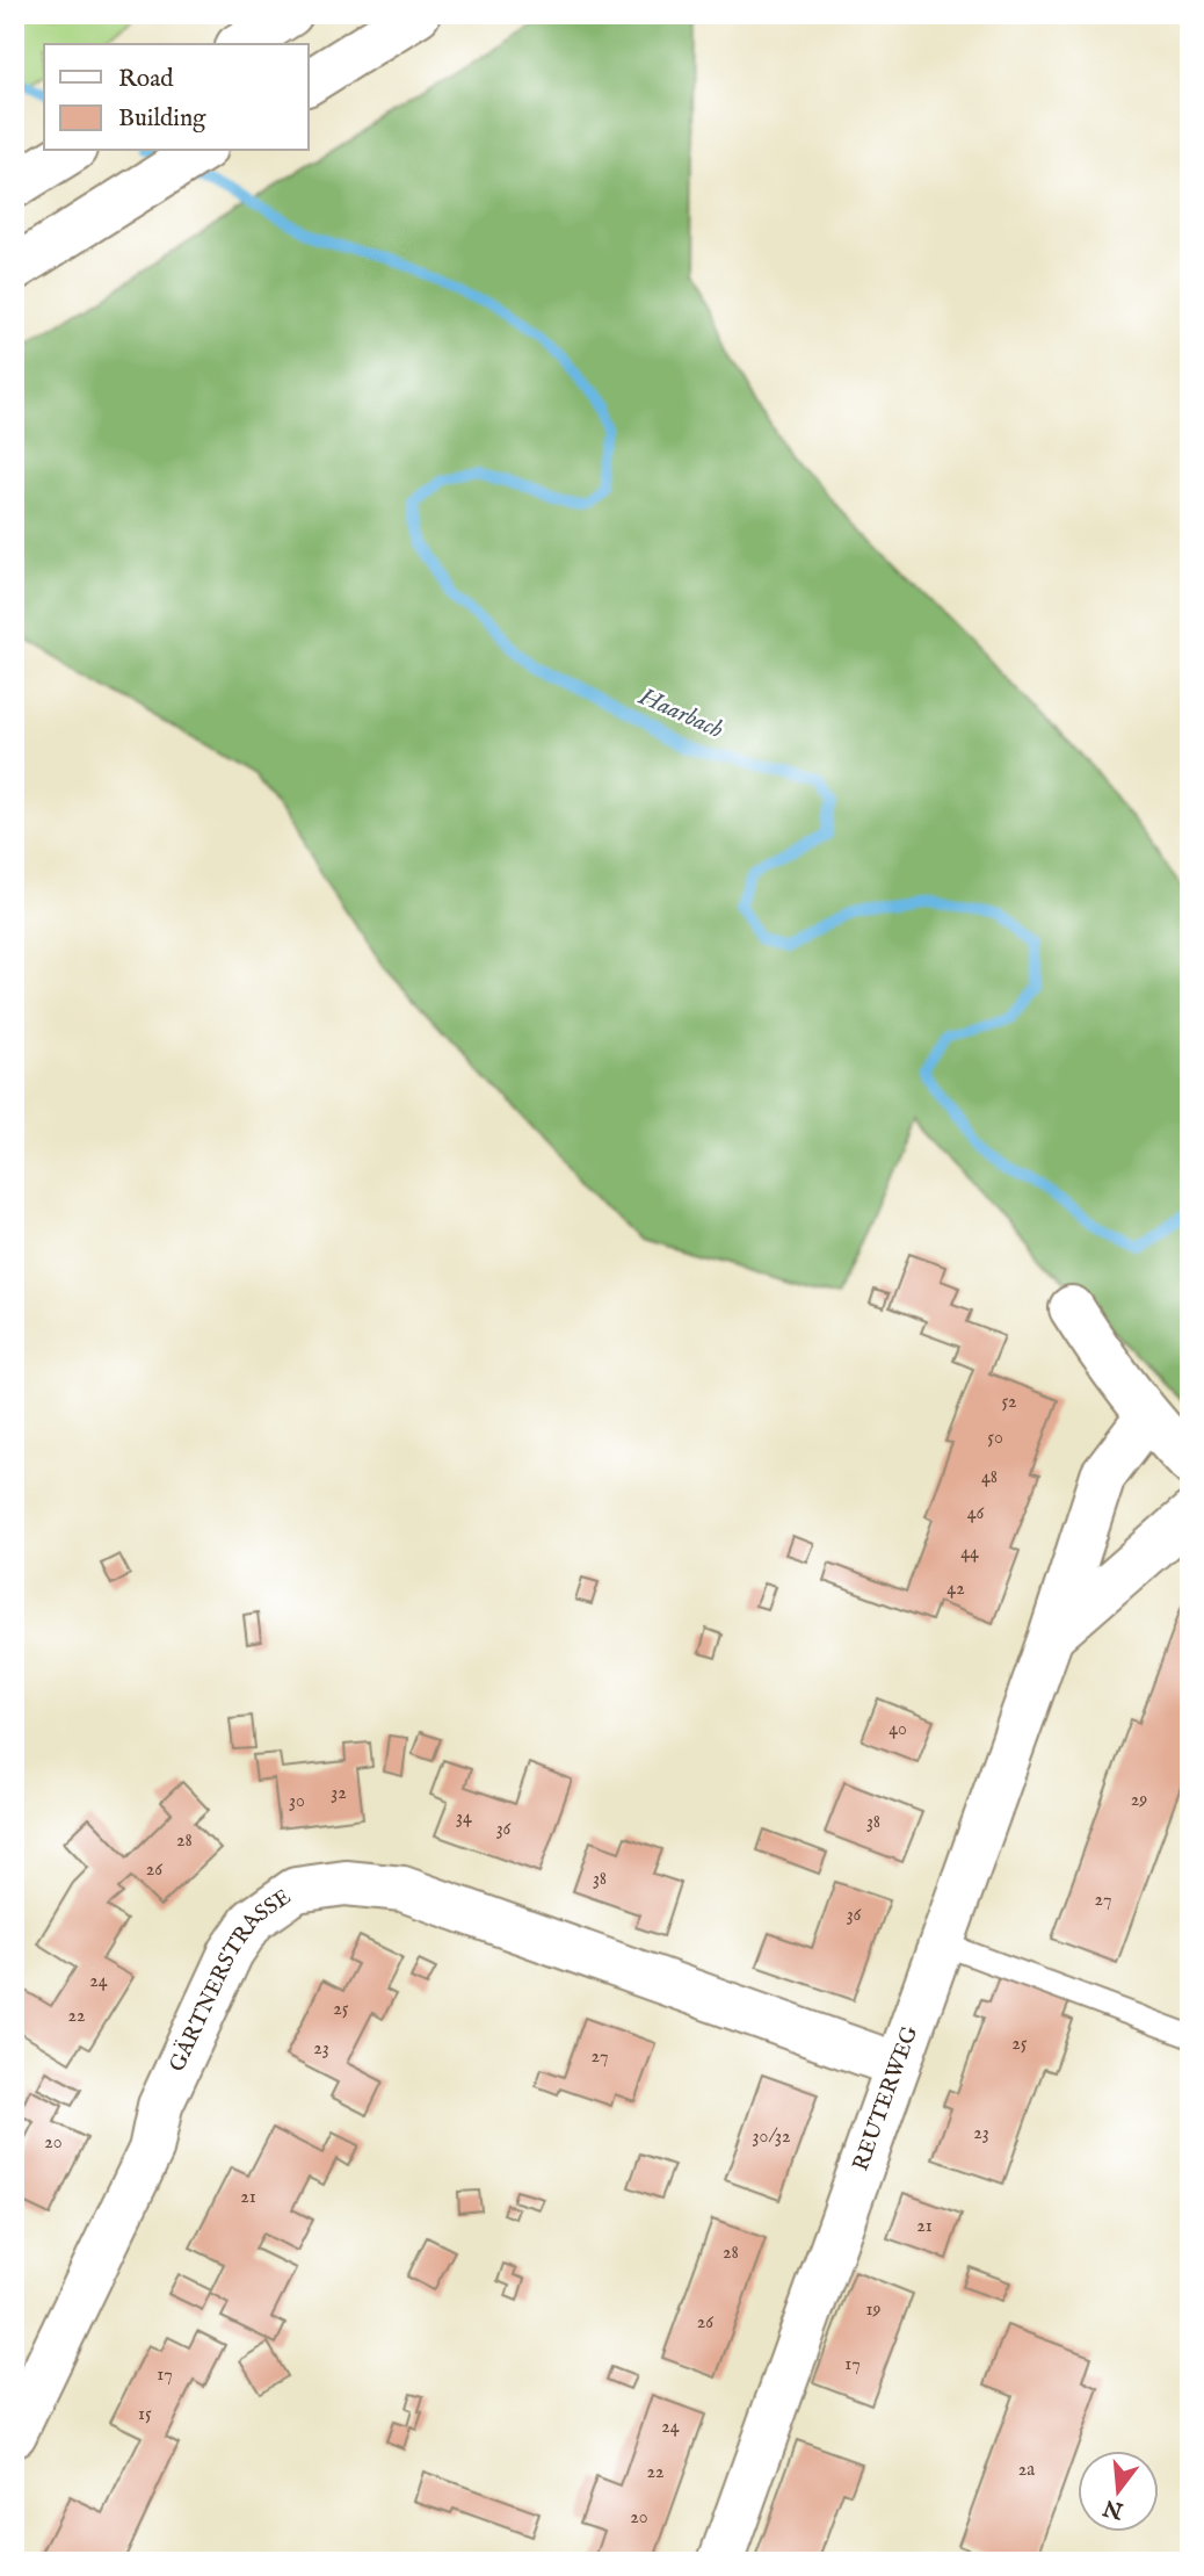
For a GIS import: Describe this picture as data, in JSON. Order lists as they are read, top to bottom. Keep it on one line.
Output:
{"streets":{"main road":["GÄRTNERSTRASSE","REUTERWEG"]},"crossings":[["GÄRTNERSTRASSE","REUTERWEG"]],"water":["Haarbach"],"house_numbers":["52","50","48","46","44","42","40","32","29","30","34","38","36","28","26","38","27","36","24","25","22","25","23","27","23","30/32","20","21","21","28","19","26","17","17","15","24","2a","22","20"],"legend":["Road","Building"],"north":"bottom"}
